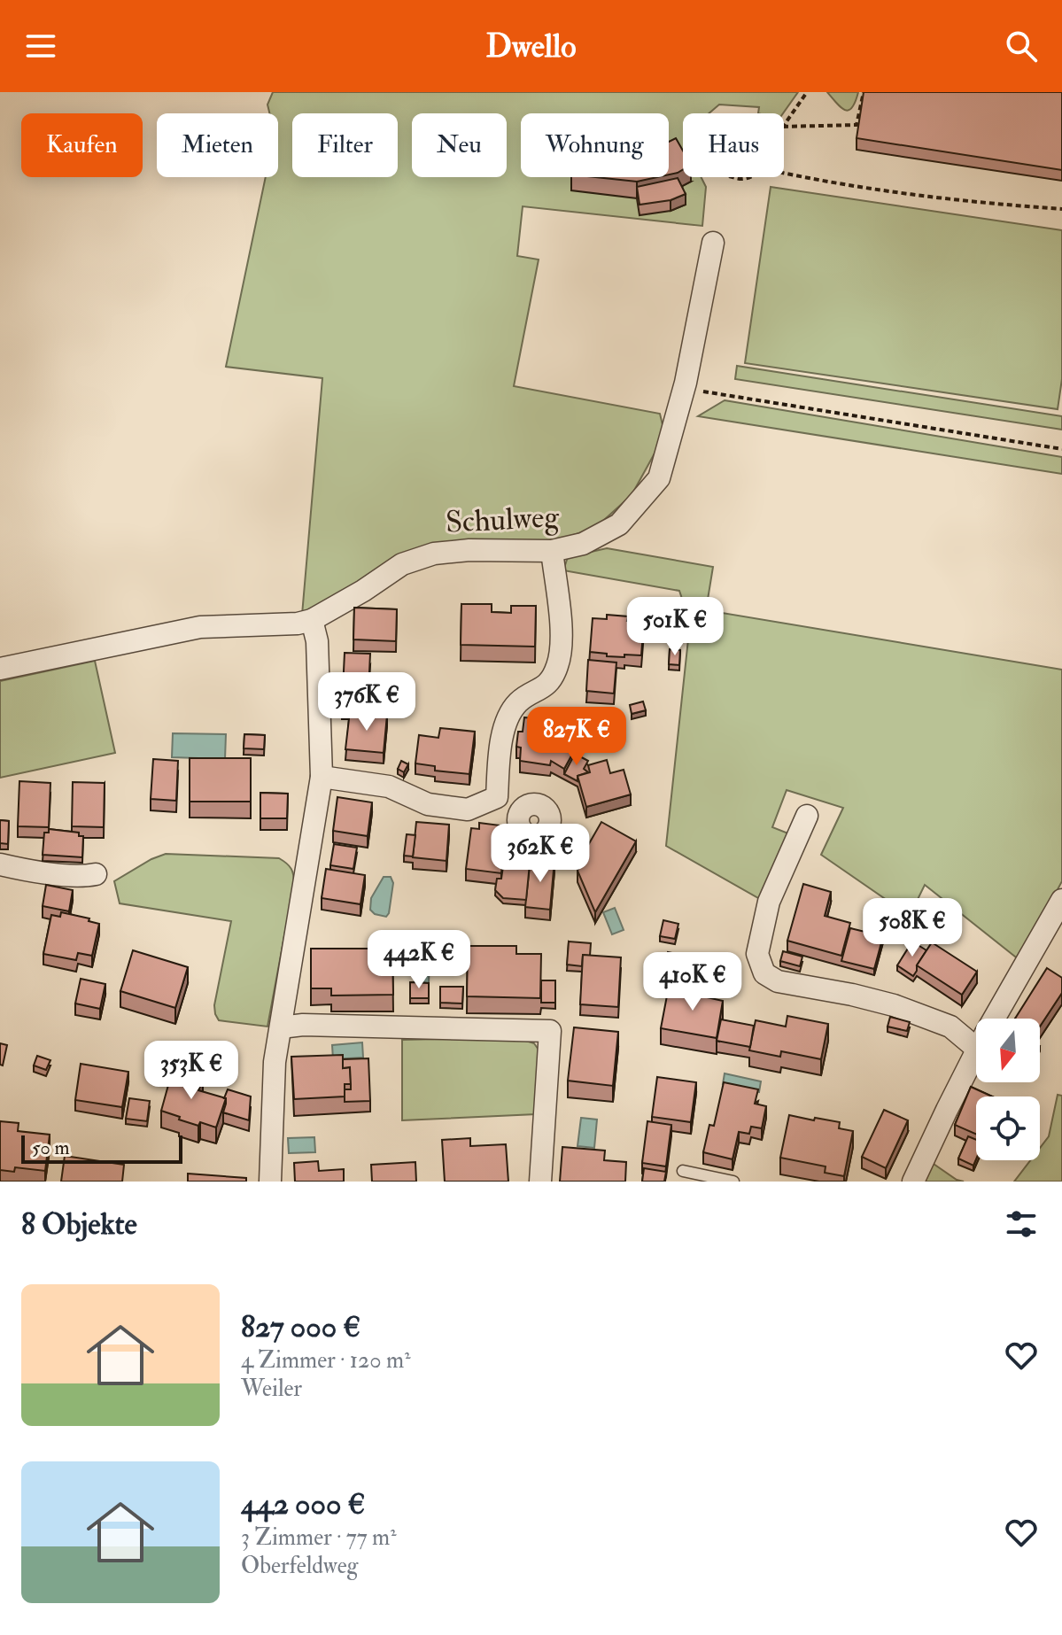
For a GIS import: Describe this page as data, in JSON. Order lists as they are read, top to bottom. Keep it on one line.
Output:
{"streets":{"street":["Schulweg"]},"scale_bar":"50 m","north":"bottom","page":{"header":"Dwello","chip":["Kaufen","Mieten","Filter","Neu","Wohnung","Haus"],"price":["501K €","376K €","827K €","362K €","508K €","442K €","410K €","353K €"],"scale":"50 m","heading":"8 Objekte","list":[{"name":"827 000 €","note":"4 Zimmer · 120 m² · Weiler"},{"name":"442 000 €","note":"3 Zimmer · 77 m² · Oberfeldweg"}]}}
